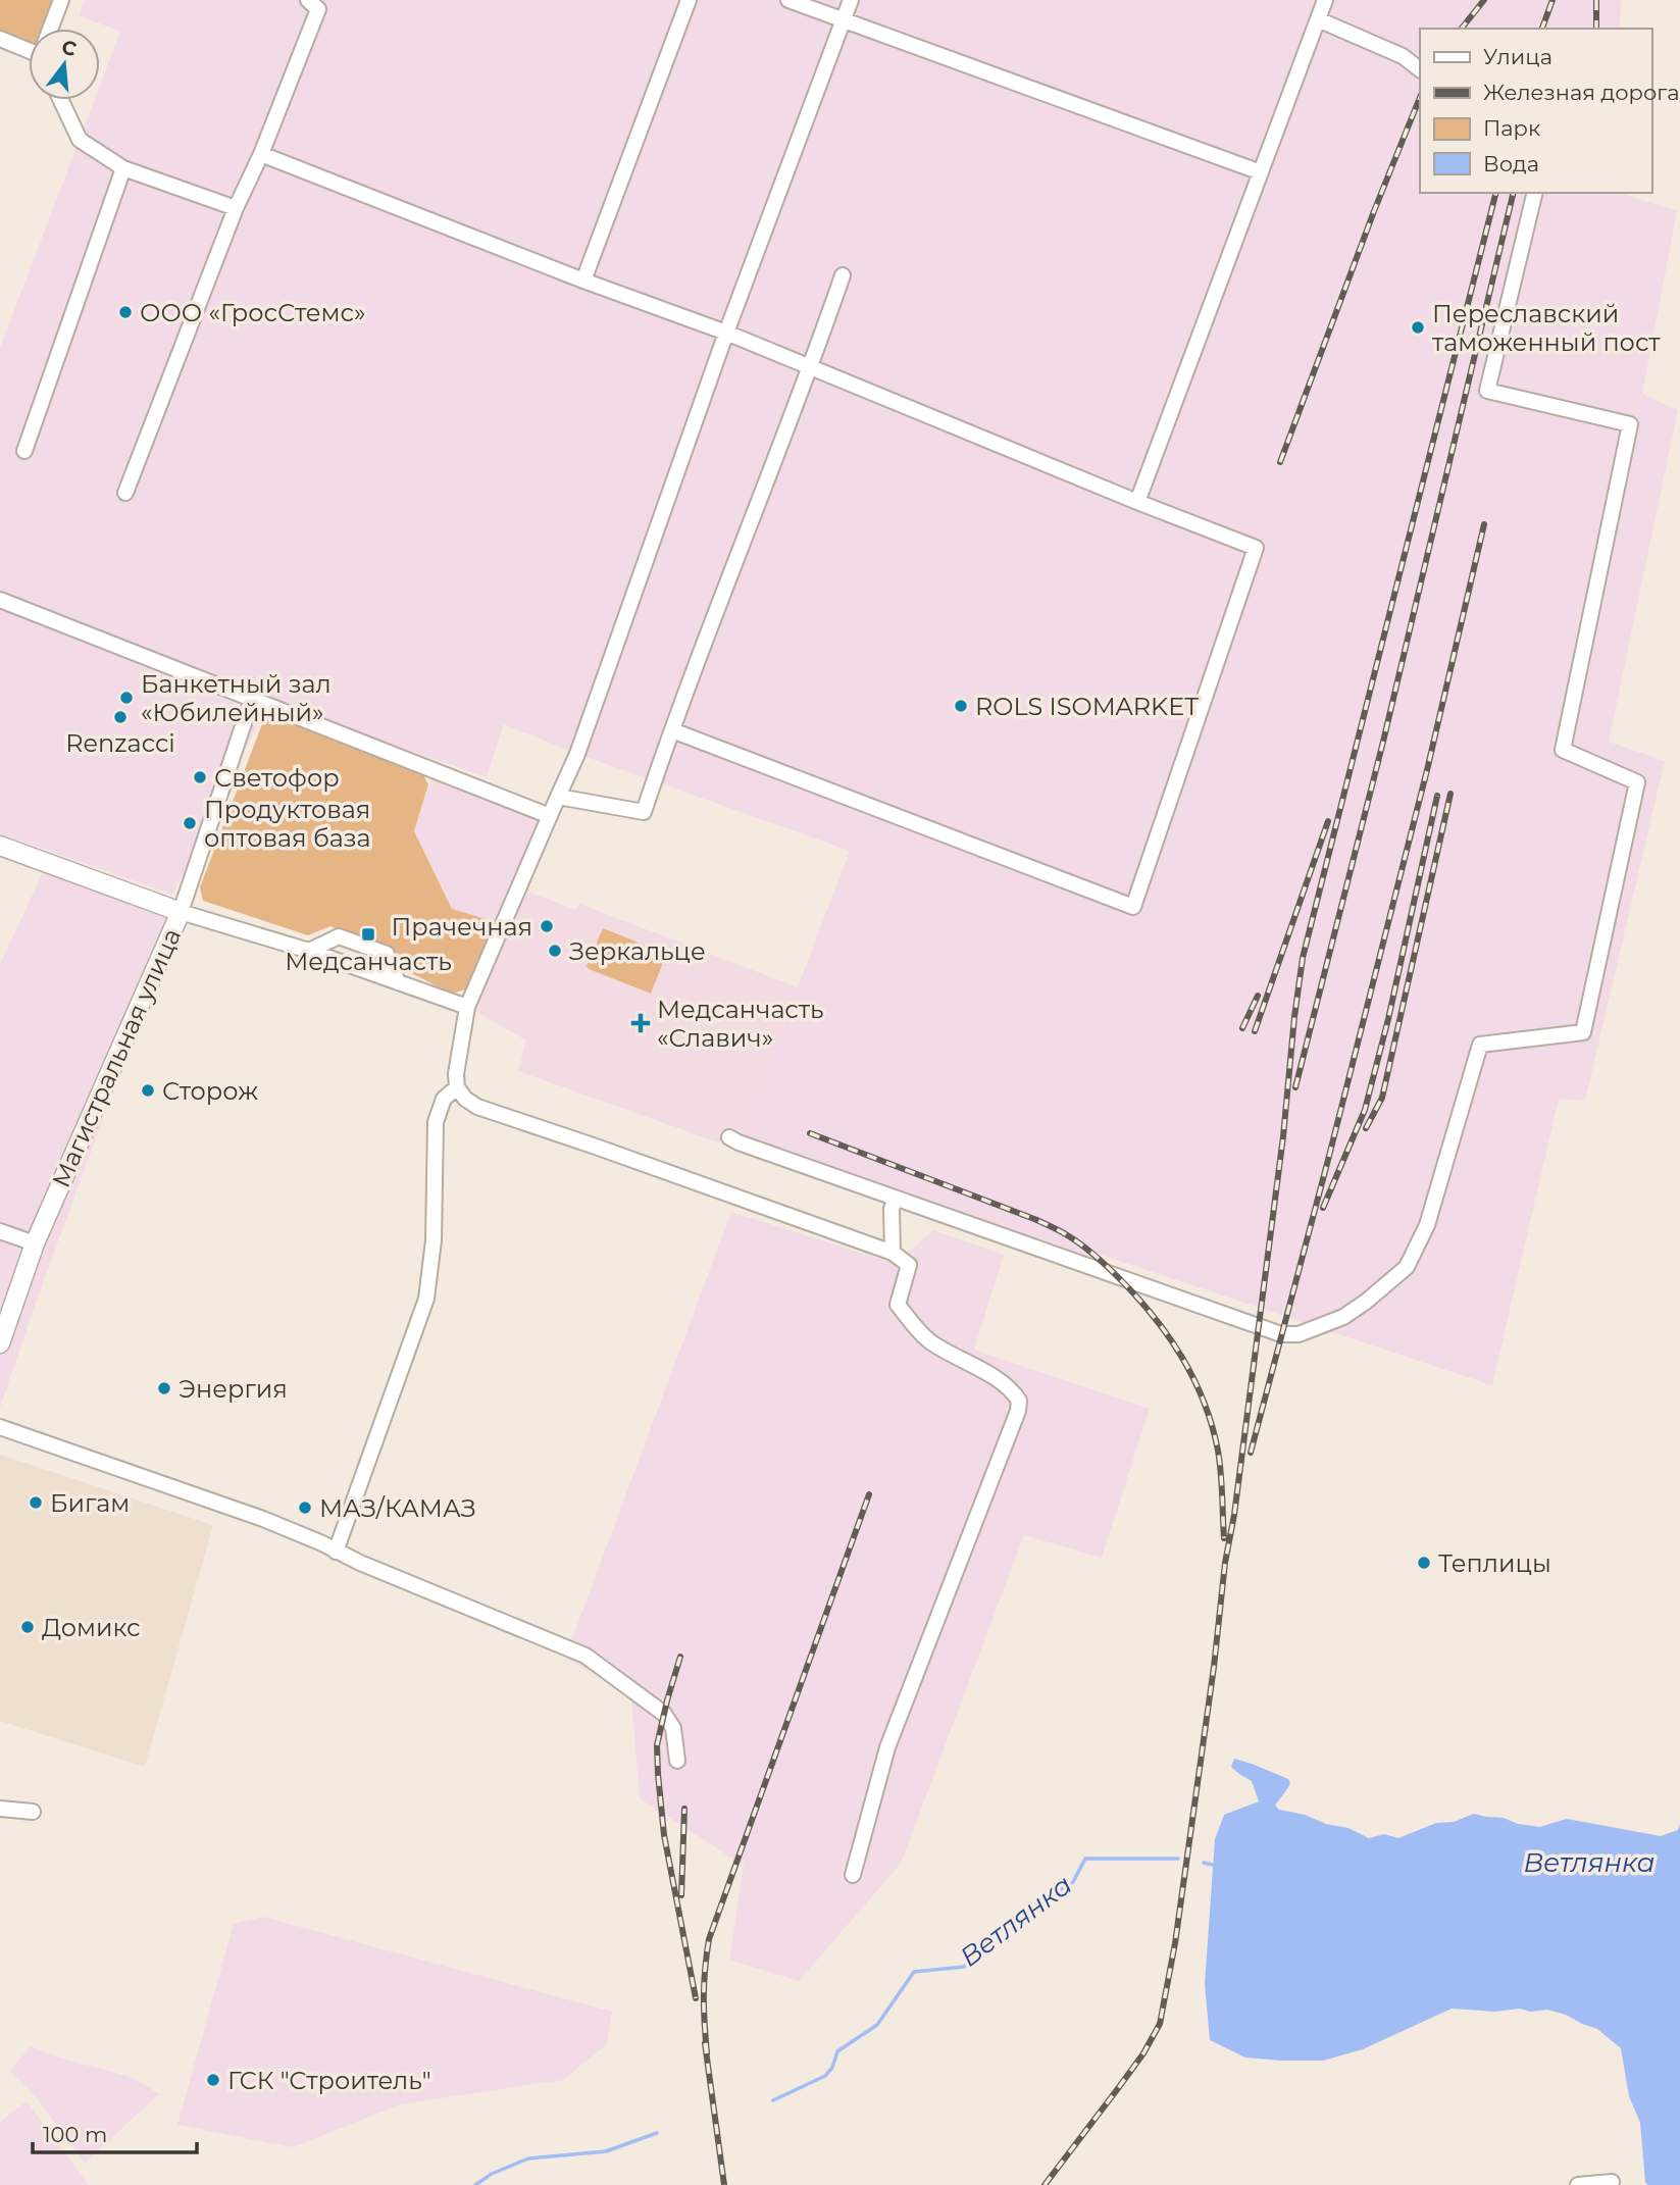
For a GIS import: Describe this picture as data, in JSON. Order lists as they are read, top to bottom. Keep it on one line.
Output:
{"streets":{"main road":["Магистральная улица"]},"water":["Ветлянка"],"places":{"other":["ООО «ГросСтемс»","Переславский таможенный пост","Банкетный зал «Юбилейный»","ROLS ISOMARKET","Renzacci","Светофор","Продуктовая оптовая база","Прачечная","Зеркальце","Сторож","Энергия","Бигам","МАЗ/КАМАЗ","Теплицы","Домикс","ГСК \"Строитель\""],"transit":["Медсанчасть"],"health":["Медсанчасть «Славич»"]},"legend":["Улица","Железная дорога","Парк","Вода"],"scale_bar":"100 m","north":"top"}
